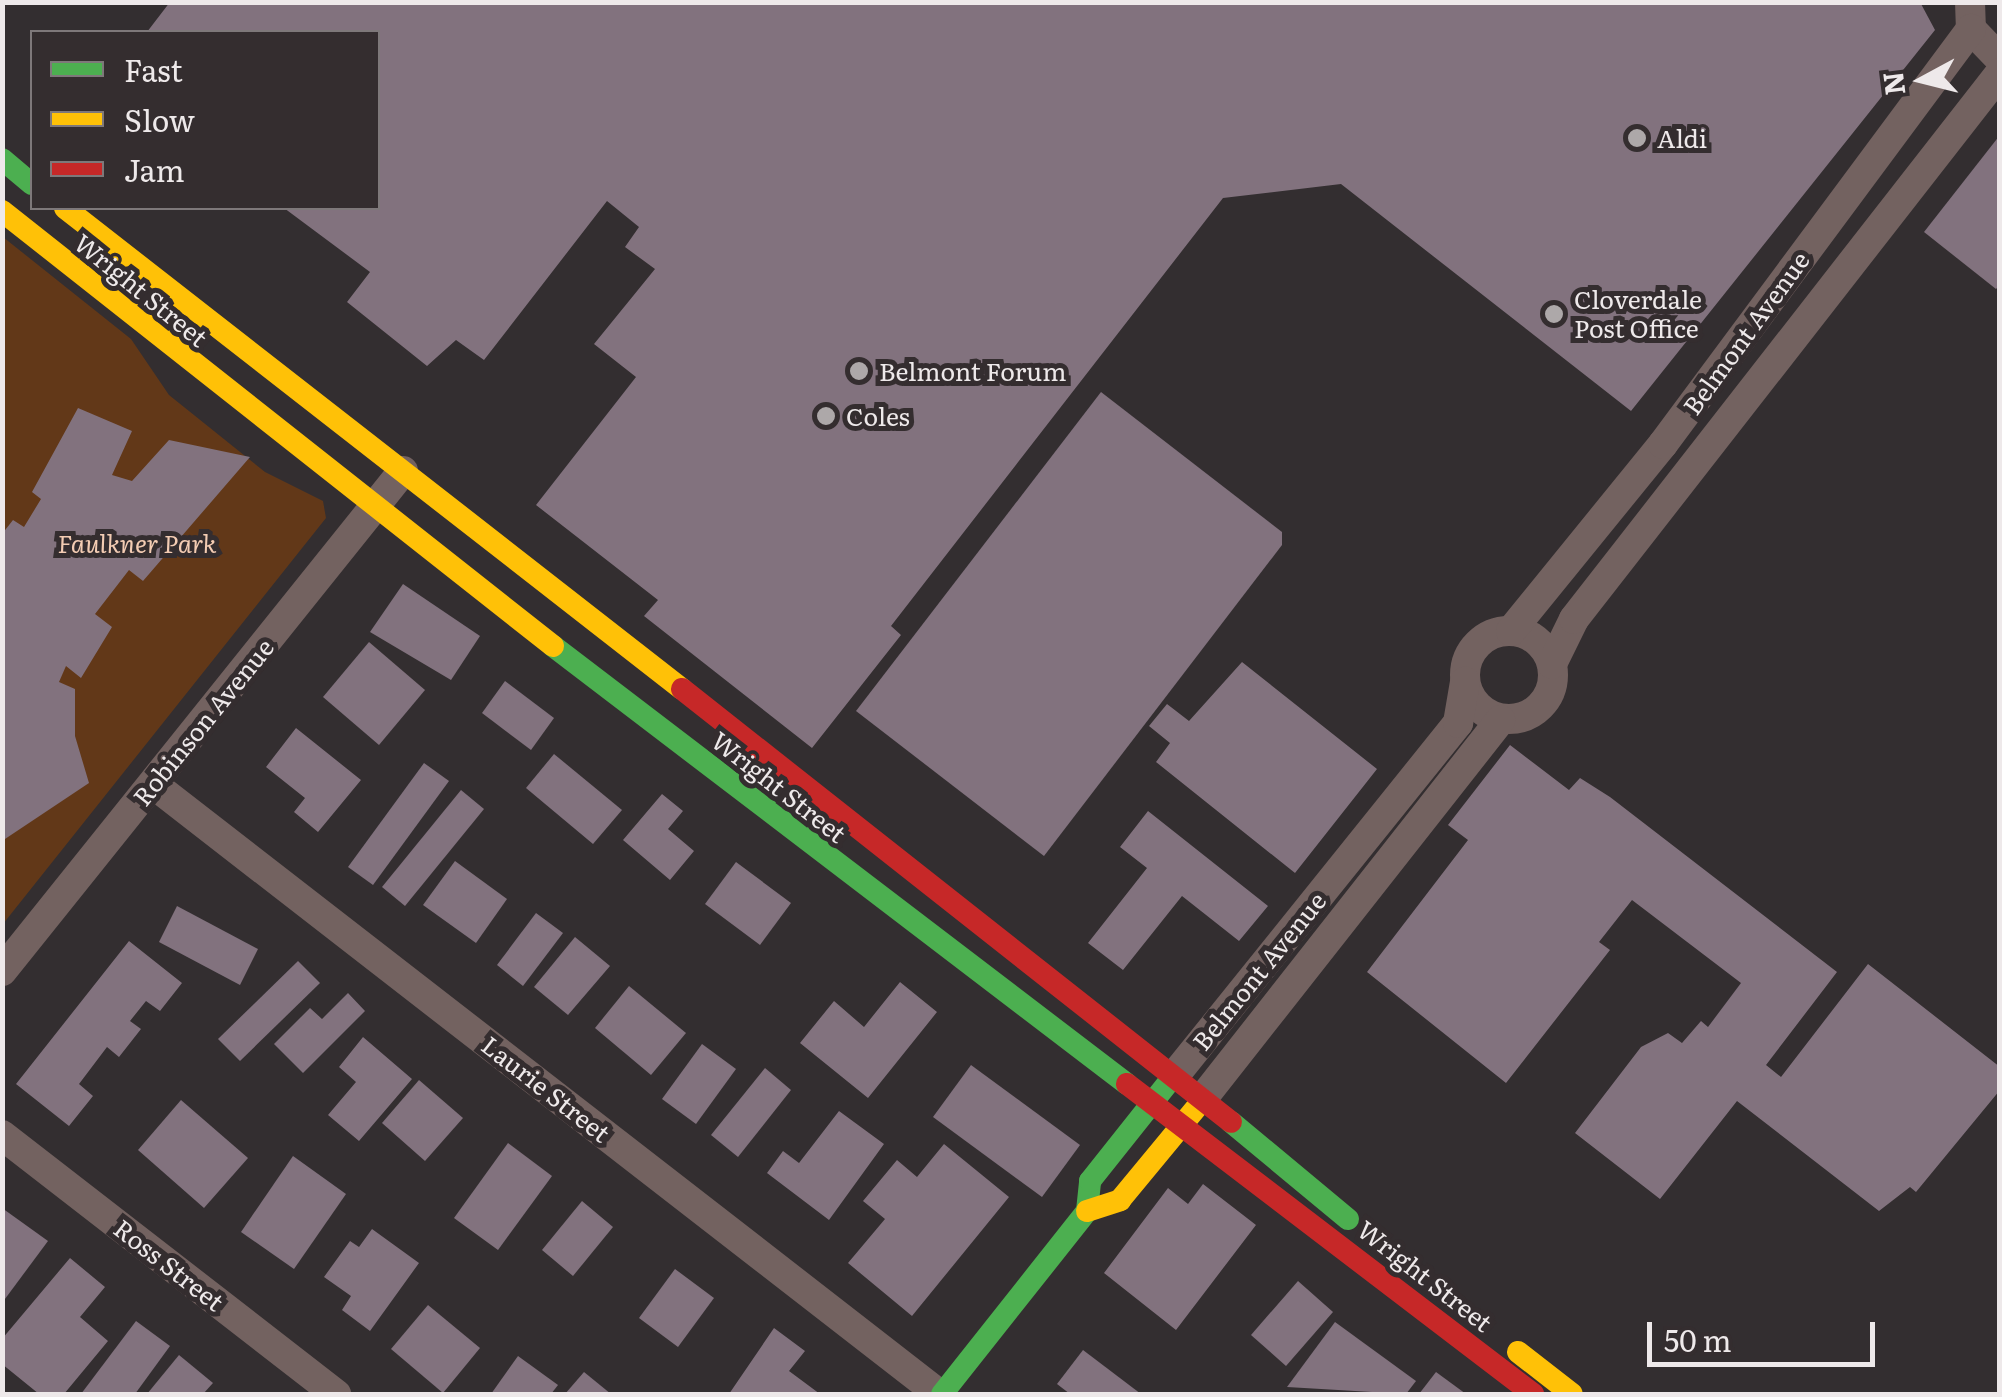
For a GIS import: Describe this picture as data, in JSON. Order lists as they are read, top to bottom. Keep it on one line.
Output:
{"streets":{"street":["Wright Street","Belmont Avenue","Robinson Avenue","Laurie Street","Ross Street"]},"crossings":[["Wright Street","Belmont Avenue"],["Wright Street","Robinson Avenue"],["Belmont Avenue","Laurie Street"],["Robinson Avenue","Laurie Street"]],"parks":["Faulkner Park"],"places":["Aldi","Cloverdale Post Office","Belmont Forum","Coles"],"legend":["Fast","Slow","Jam"],"scale_bar":"50 m","north":"left"}
